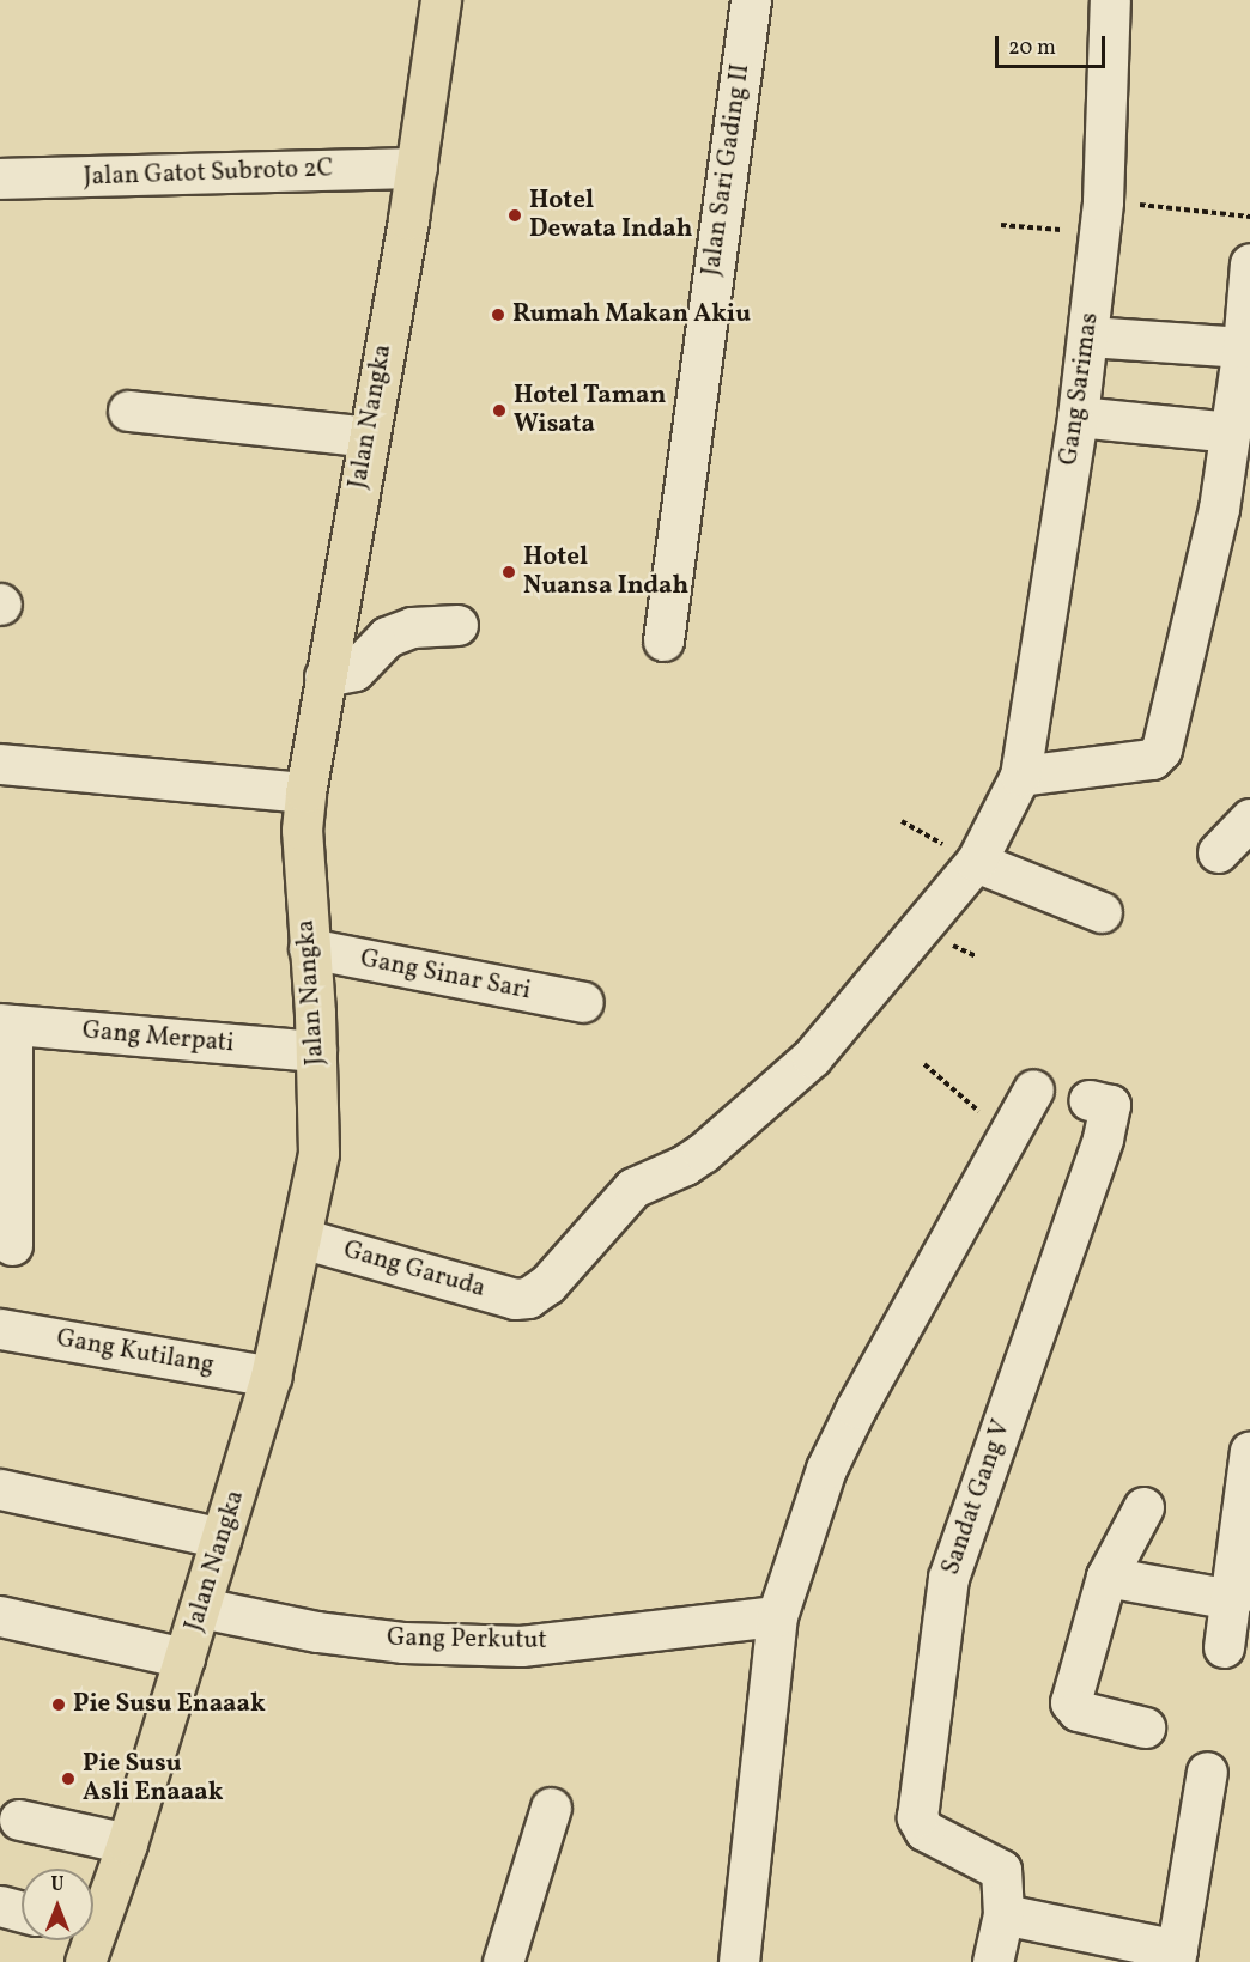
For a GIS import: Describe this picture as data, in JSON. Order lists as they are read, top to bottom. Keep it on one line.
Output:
{"streets":{"main road":["Jalan Nangka"],"street":["Jalan Sari Gading II","Jalan Gatot Subroto 2C","Gang Sarimas","Gang Sinar Sari","Gang Merpati","Gang Garuda","Gang Kutilang","Sandat Gang V","Gang Perkutut"]},"crossings":[["Jalan Gatot Subroto 2C","Jalan Nangka"],["Gang Sarimas","Gang Garuda"],["Jalan Nangka","Gang Sinar Sari"],["Jalan Nangka","Gang Merpati"],["Jalan Nangka","Gang Garuda"],["Jalan Nangka","Gang Kutilang"],["Jalan Nangka","Gang Perkutut"]],"places":["Hotel Dewata Indah","Rumah Makan Akiu","Hotel Taman Wisata","Hotel Nuansa Indah","Pie Susu Enaaak","Pie Susu Asli Enaaak"],"scale_bar":"20 m","north":"top"}
